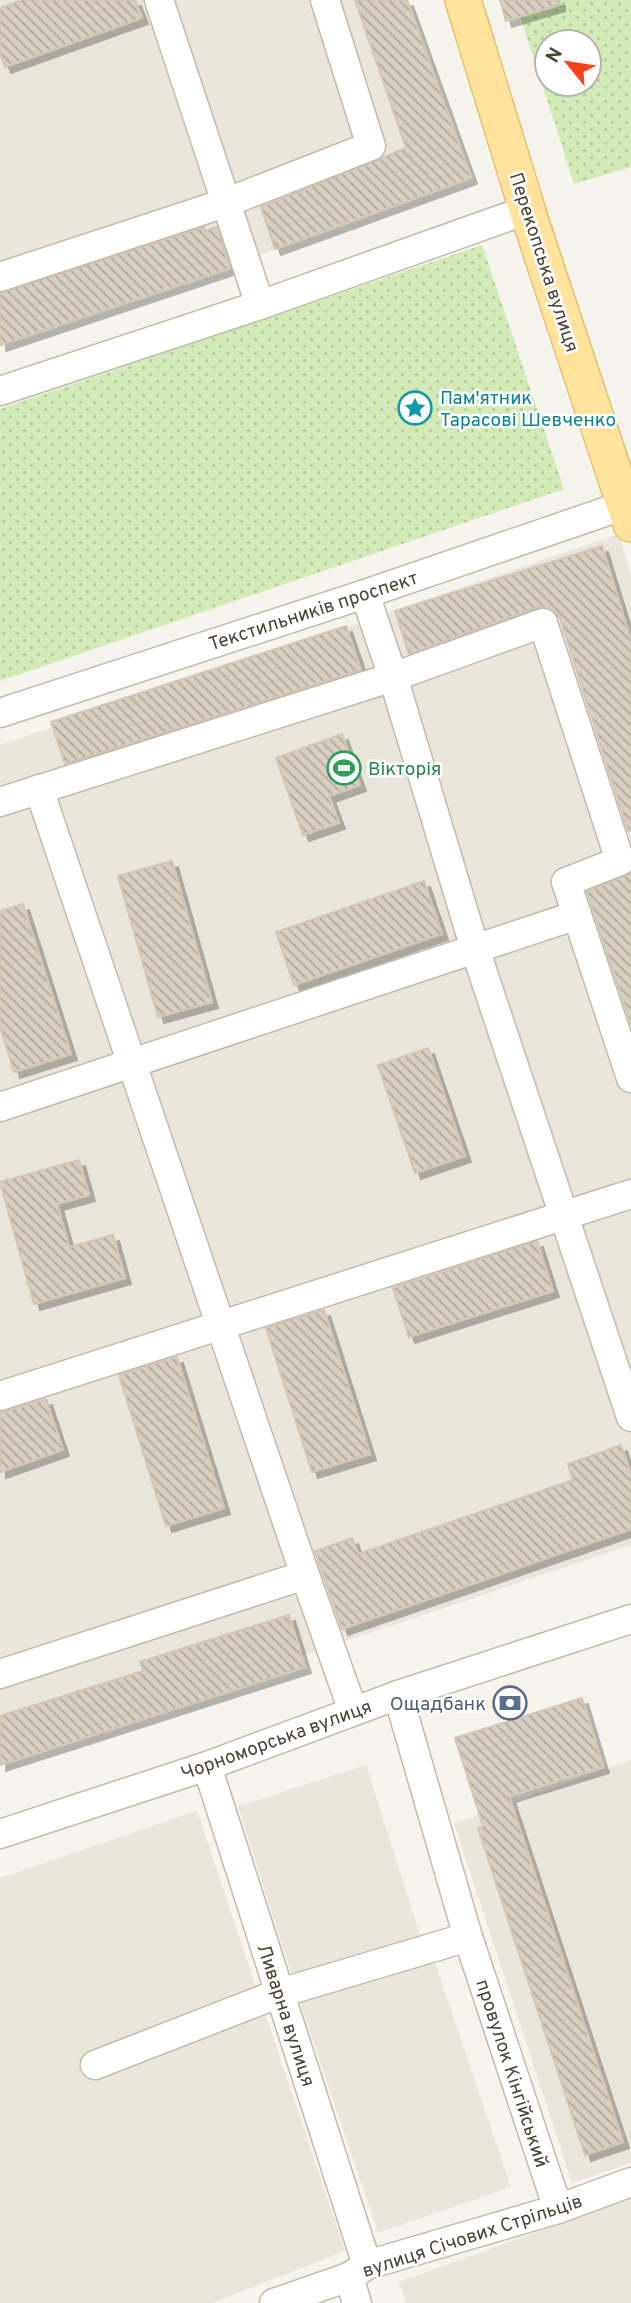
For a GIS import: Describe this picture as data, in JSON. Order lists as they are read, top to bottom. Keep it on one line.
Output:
{"streets":{"main road":["Перекопська вулиця"],"street":["Текстильників проспект","Чорноморська вулиця","Ливарна вулиця","провулок Кінгійський","вулиця Січових Стрільців"]},"crossings":[["Перекопська вулиця","Текстильників проспект"],["Чорноморська вулиця","Ливарна вулиця"],["Чорноморська вулиця","провулок Кінгійський"],["Ливарна вулиця","вулиця Січових Стрільців"],["провулок Кінгійський","вулиця Січових Стрільців"]],"places":{"place":["Пам'ятник Тарасові Шевченко"],"sports":["Вікторія"],"bank":["Ощадбанк"]},"north":"top left"}
